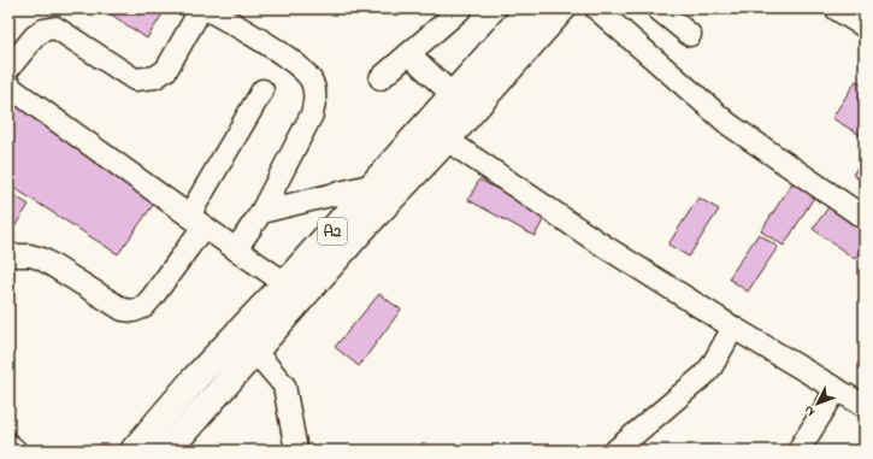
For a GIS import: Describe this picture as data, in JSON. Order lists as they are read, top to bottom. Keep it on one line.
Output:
{"streets":{"highway":["A2"]},"north":"bottom left"}
